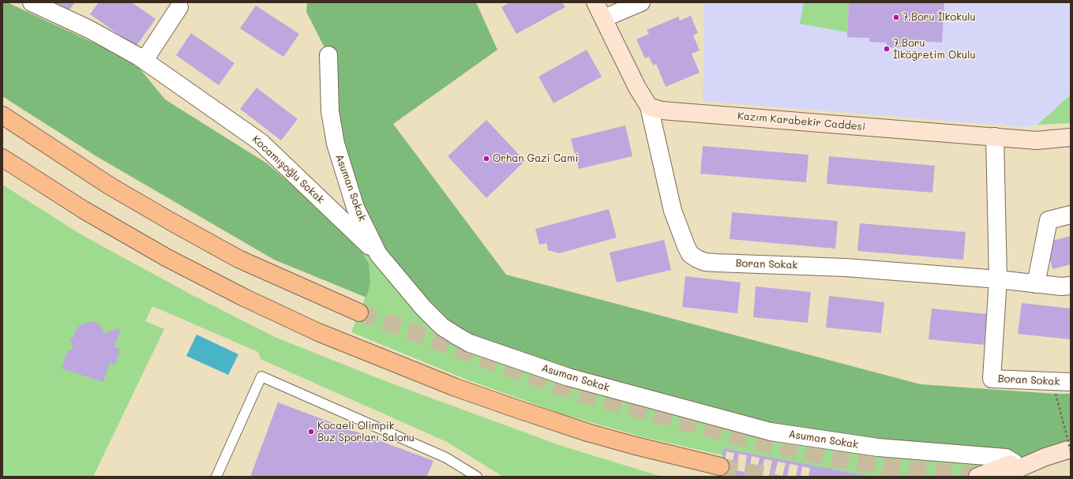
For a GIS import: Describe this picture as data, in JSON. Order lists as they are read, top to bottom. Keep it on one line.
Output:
{"streets":{"street":["Kazım Karabekir Caddesi","Kocamışoğlu Sokak","Asuman Sokak","Boran Sokak"]},"crossings":[["Kazım Karabekir Caddesi","Boran Sokak"],["Kocamışoğlu Sokak","Asuman Sokak"]],"places":["7.Boru İlkokulu","7.Boru İlköğretim Okulu","Orhan Gazi Cami","Kocaeli Olimpik Buz Sporları Salonu"]}
